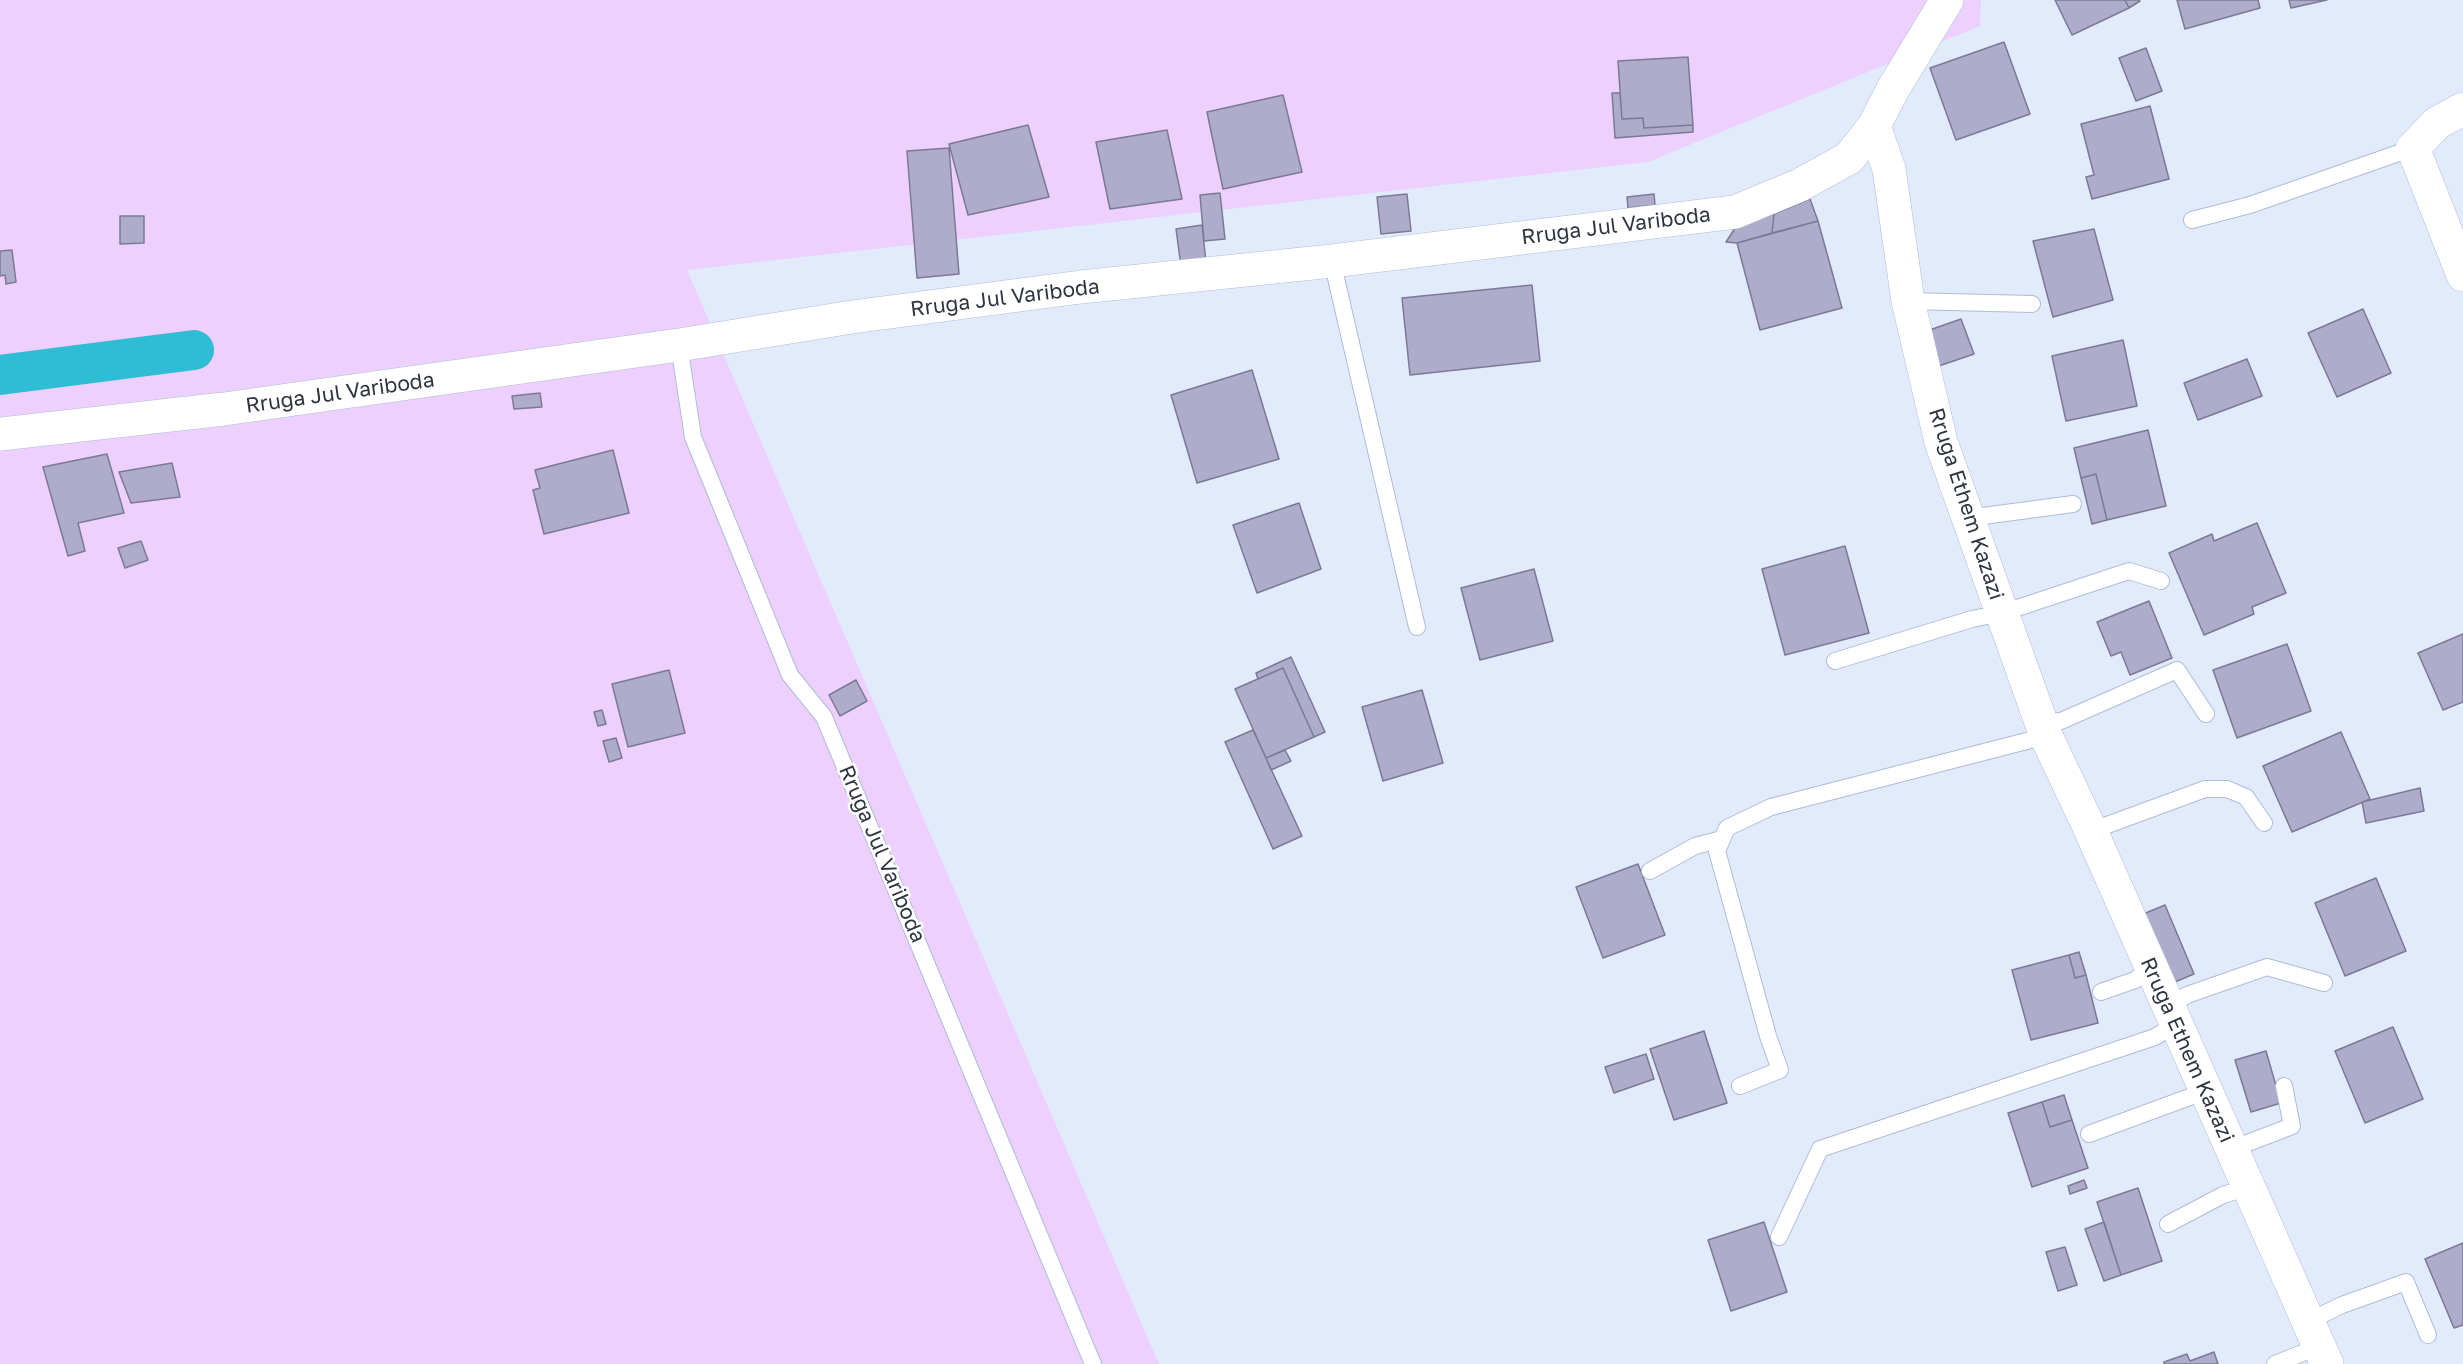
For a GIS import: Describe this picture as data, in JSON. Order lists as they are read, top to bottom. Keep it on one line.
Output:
{"streets":{"street":["Rruga Jul Variboda","Rruga Ethem Kazazi"]},"crossings":[["Rruga Jul Variboda","Rruga Ethem Kazazi"]]}
